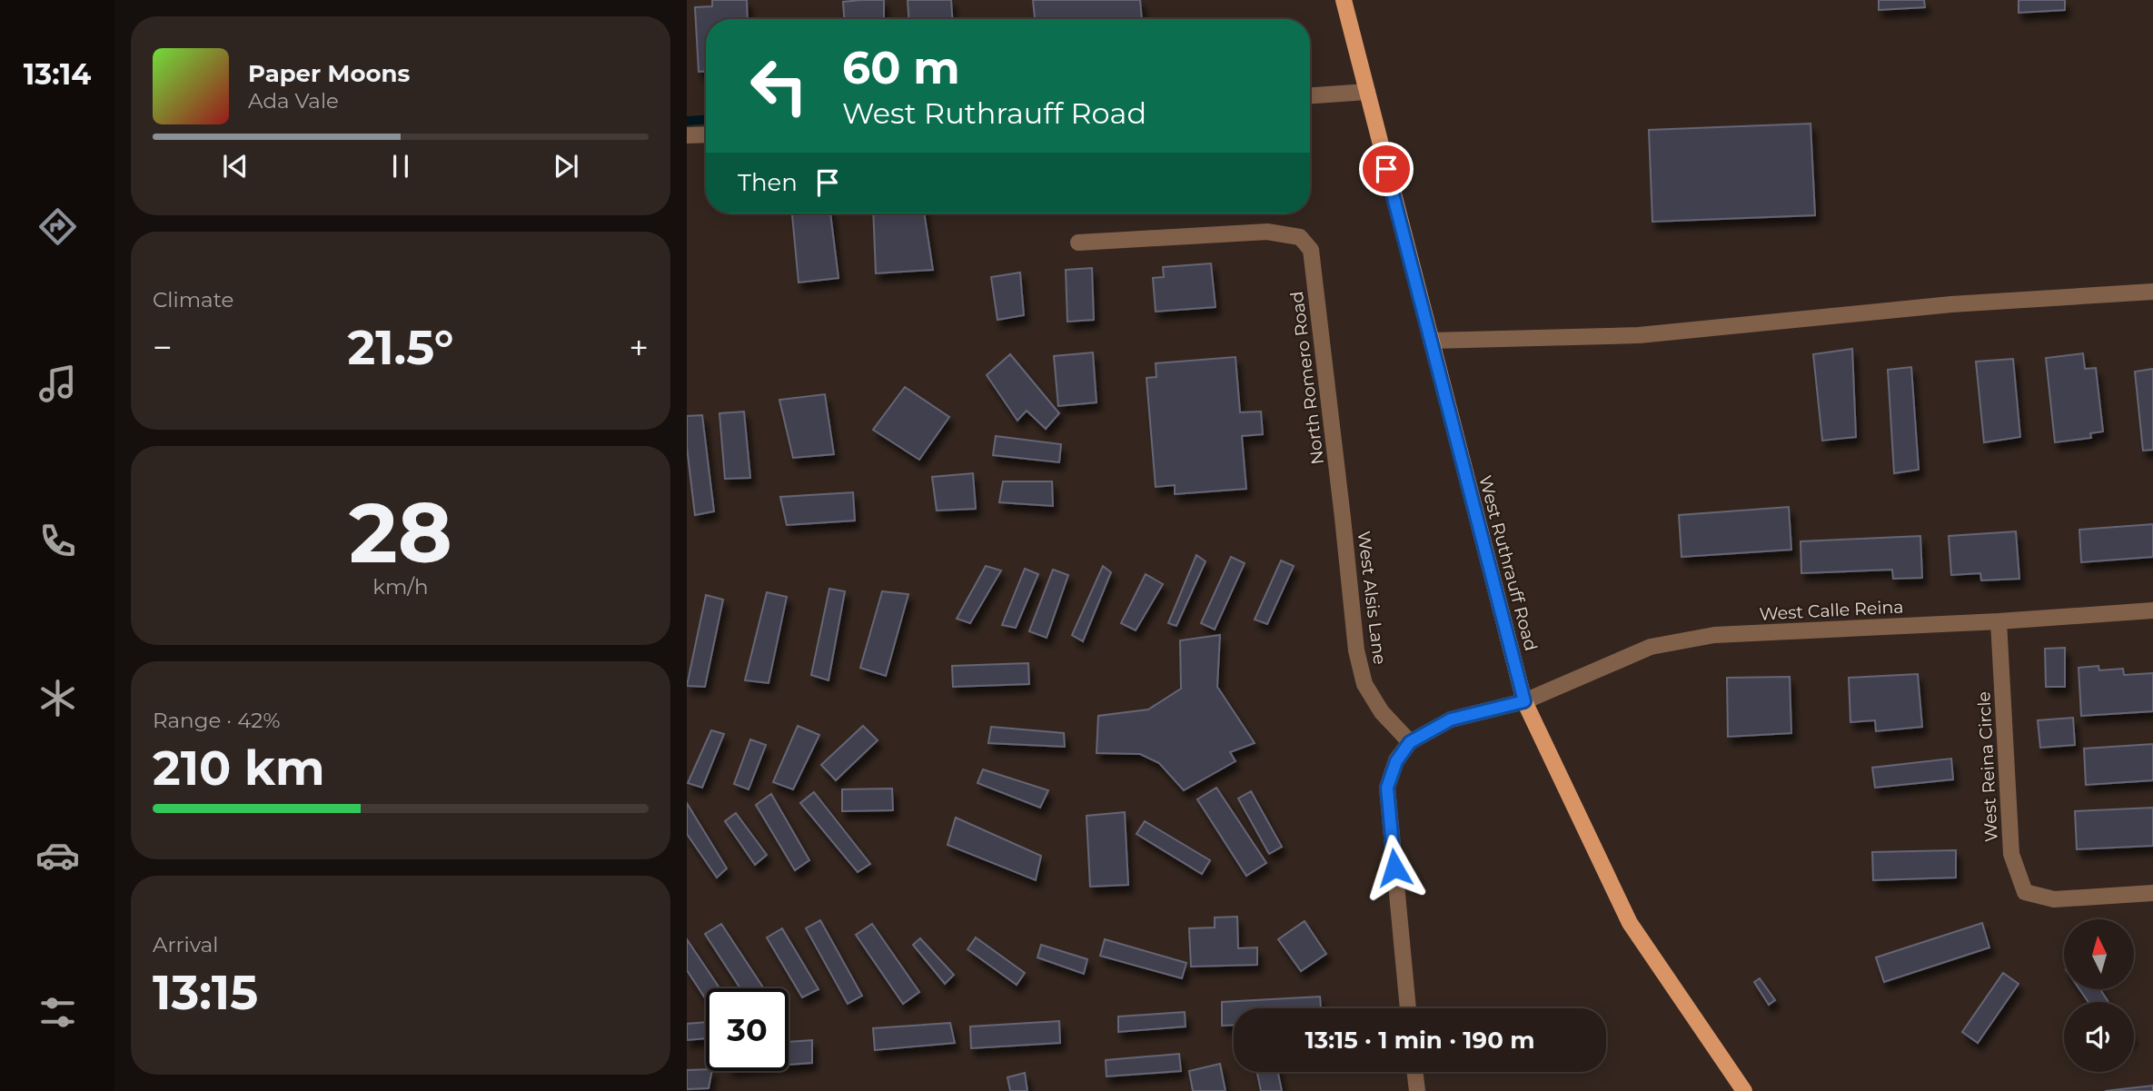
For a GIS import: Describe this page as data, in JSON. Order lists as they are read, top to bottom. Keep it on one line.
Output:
{"streets":{"main road":["West Ruthrauff Road"],"street":["North Romero Road","West Alsis Lane","West Calle Reina","West Reina Circle"]},"crossings":[["North Romero Road","West Alsis Lane"],["West Ruthrauff Road","West Calle Reina"],["West Alsis Lane","West Calle Reina"],["West Calle Reina","West Reina Circle"]],"north":"top","page":{"tabs":"13:14","turn":["60 m","West Ruthrauff Road"],"song":["Paper Moons","Ada Vale"],"then":"Then","tile":["Climate",["28","km/h"],["Range · 42%","210 km"],["Arrival","13:15"]],"heat":["−","21.5°","+"],"limit":"30","trip":"13:15 · 1 min · 190 m"}}
